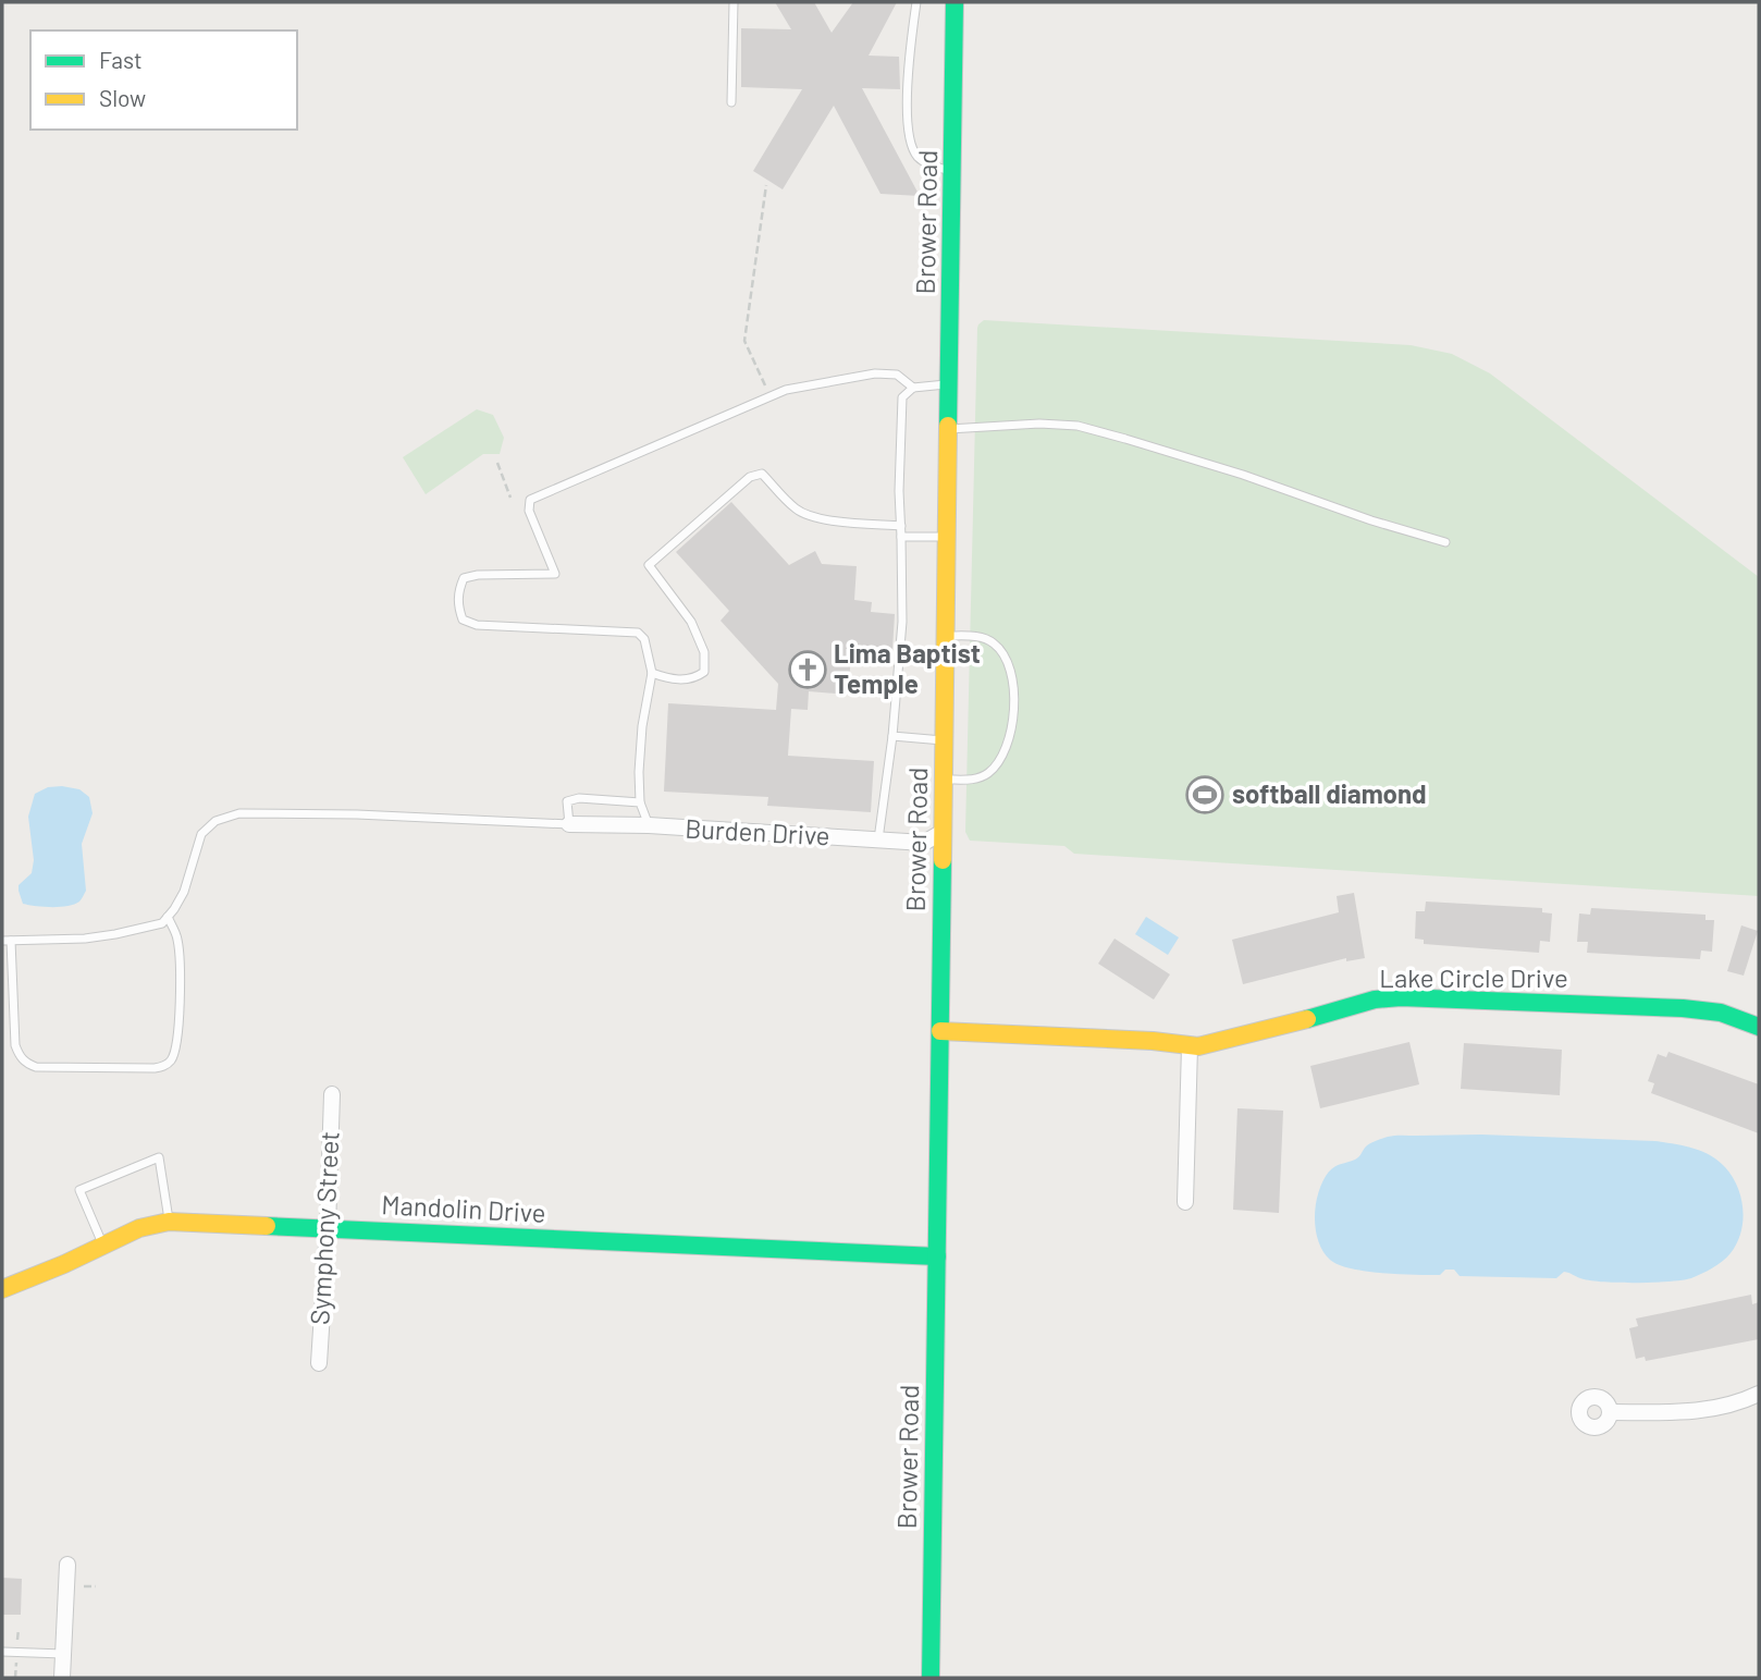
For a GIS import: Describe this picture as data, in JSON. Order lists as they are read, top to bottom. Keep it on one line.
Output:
{"streets":{"street":["Brower Road","Burden Drive","Lake Circle Drive","Mandolin Drive","Symphony Street"]},"crossings":[["Brower Road","Burden Drive"],["Brower Road","Lake Circle Drive"],["Brower Road","Mandolin Drive"],["Mandolin Drive","Symphony Street"]],"places":{"church":["Lima Baptist Temple"],"sports":["softball diamond"]},"legend":["Fast","Slow"]}
